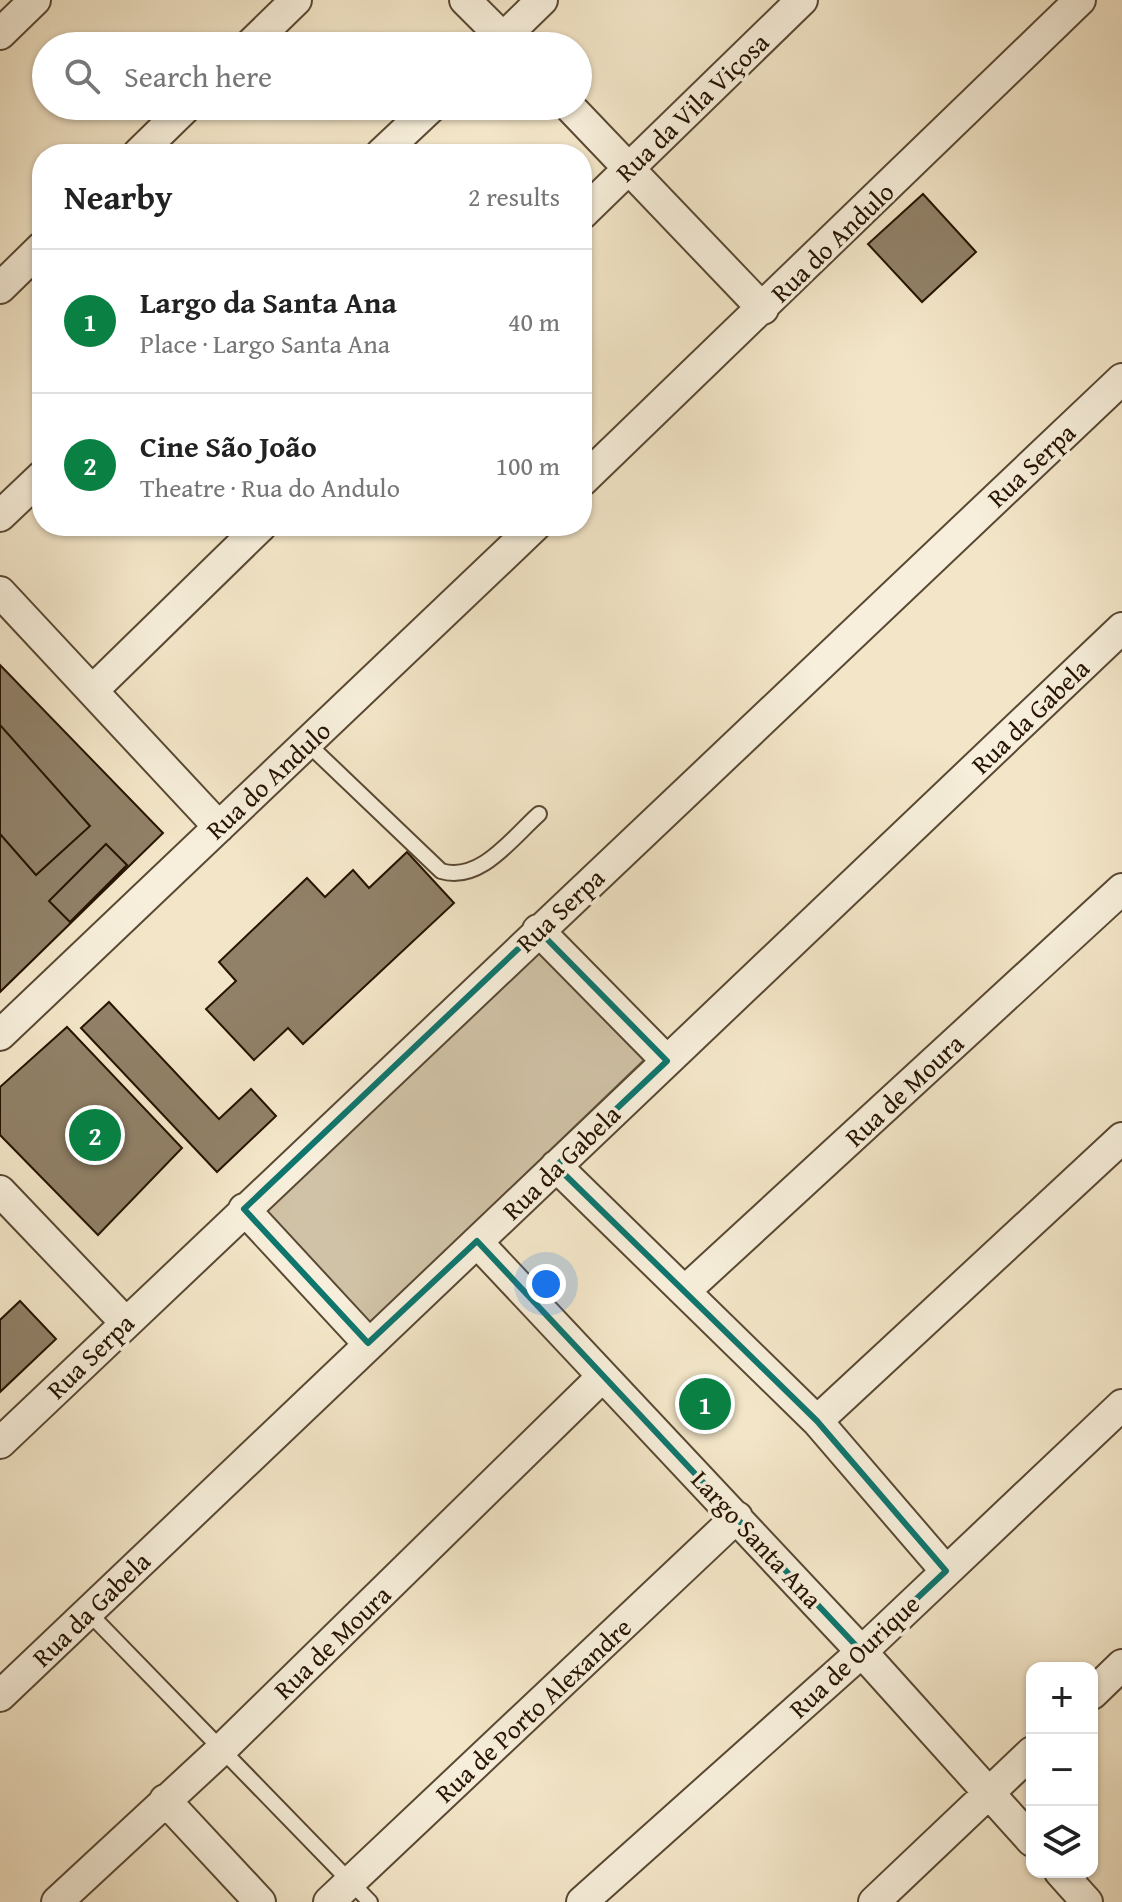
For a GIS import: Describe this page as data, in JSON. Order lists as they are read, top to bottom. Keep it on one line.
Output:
{"streets":{"street":["Rua da Vila Viçosa","Rua do Andulo","Rua Serpa","Rua da Gabela","Rua de Moura","Largo Santa Ana","Rua de Ourique","Rua de Porto Alexandre"]},"crossings":[["Rua da Gabela","Largo Santa Ana"],["Rua de Moura","Largo Santa Ana"],["Largo Santa Ana","Rua de Ourique"],["Largo Santa Ana","Rua de Porto Alexandre"]],"page":{"search":"Search here","heading":["Nearby","2 results"],"list":[{"mark":"1","name":"Largo da Santa Ana","note":"Place · Largo Santa Ana","value":"40 m"},{"mark":"2","name":"Cine São João","note":"Theatre · Rua do Andulo","value":"100 m"}],"pins":["2","1"],"map_buttons":["+","−"]}}
